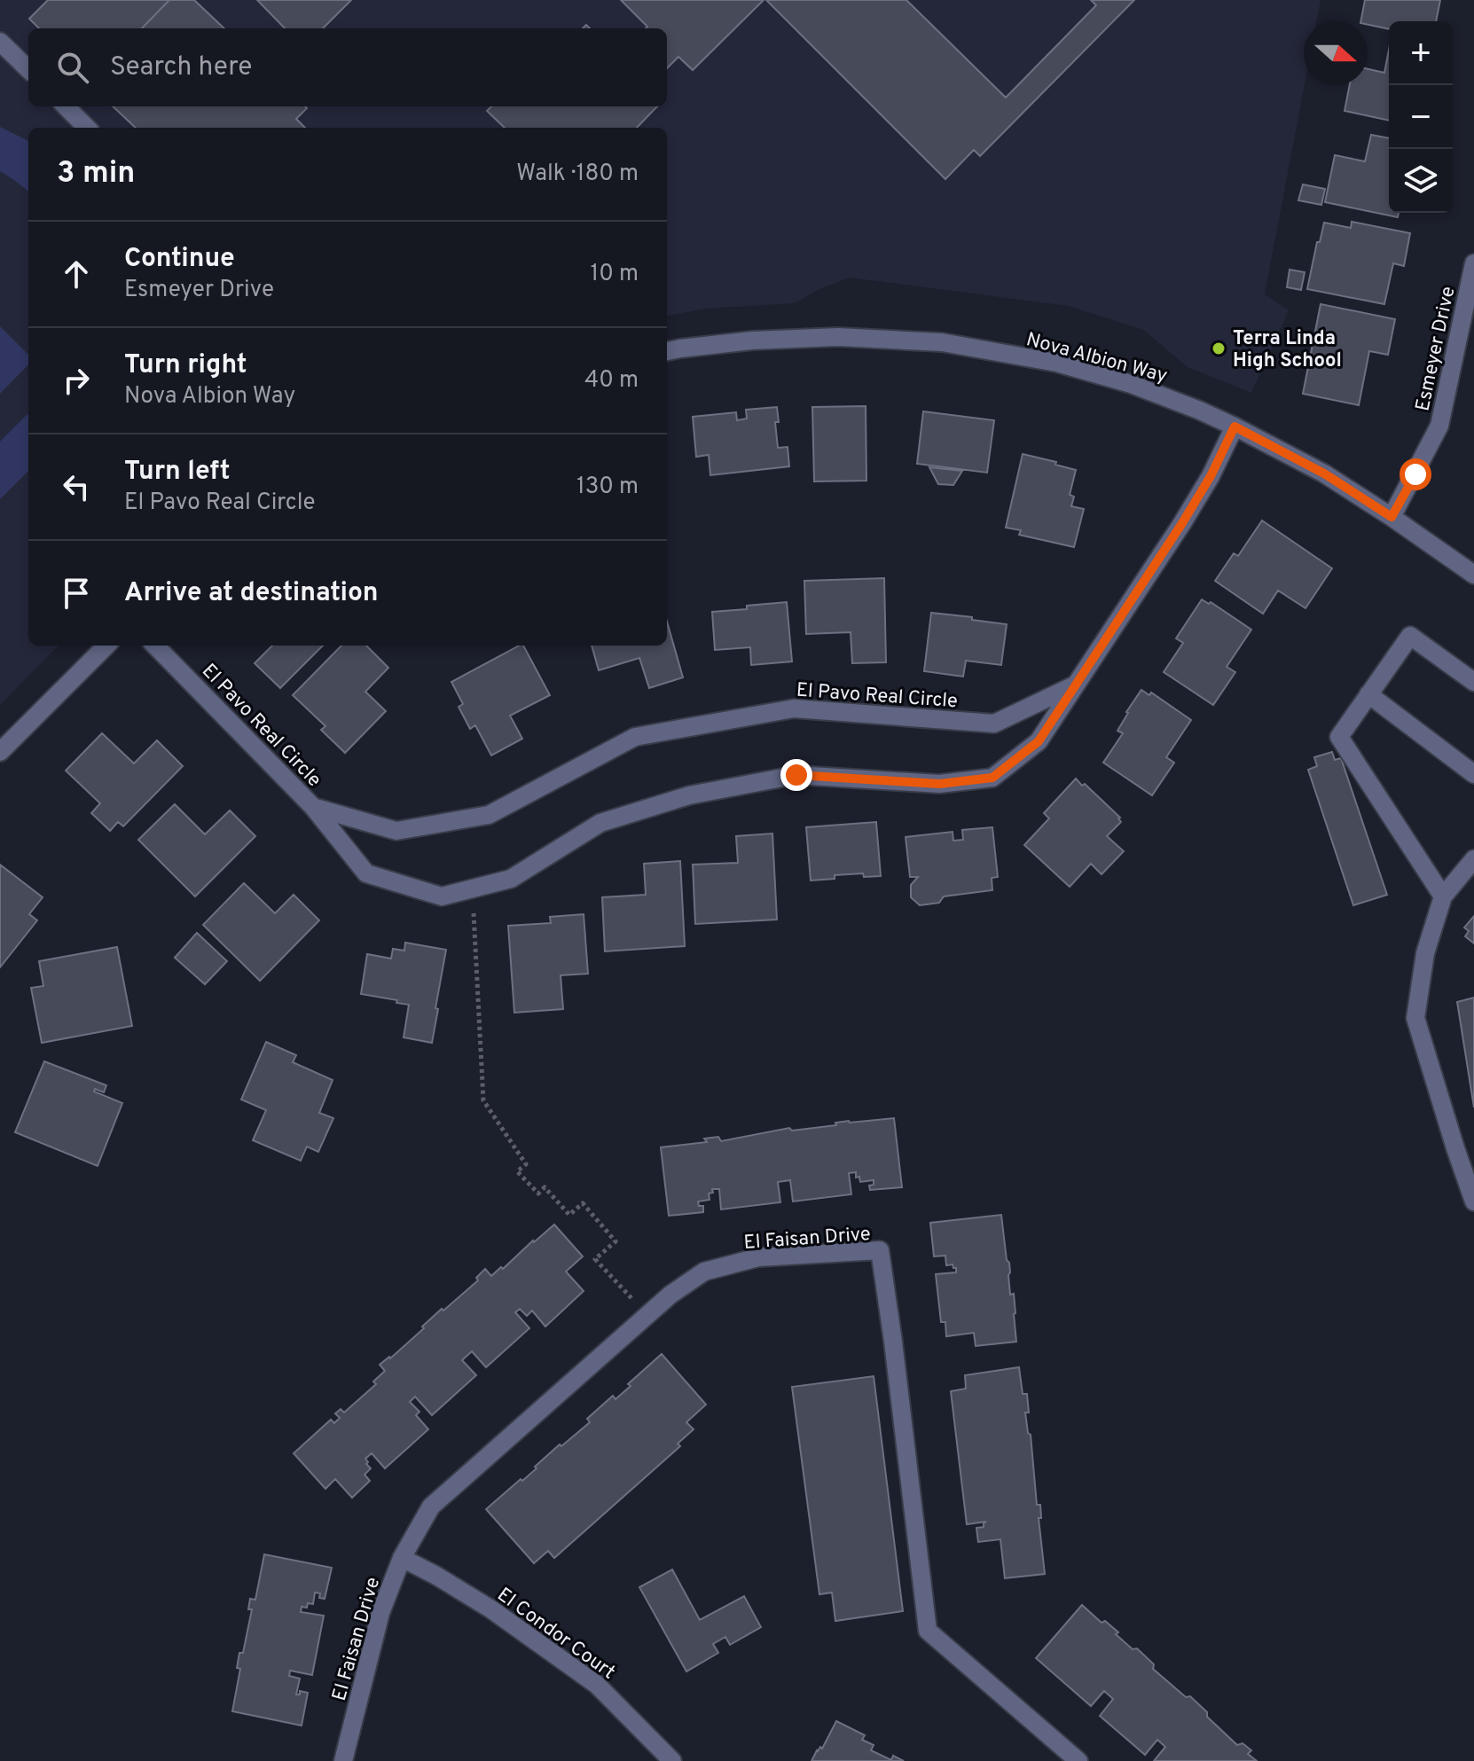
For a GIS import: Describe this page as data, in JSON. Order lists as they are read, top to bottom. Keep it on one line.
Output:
{"streets":{"street":["Esmeyer Drive","Nova Albion Way","El Pavo Real Circle","El Faisan Drive","El Condor Court"]},"crossings":[["Esmeyer Drive","Nova Albion Way"],["Nova Albion Way","El Pavo Real Circle"],["El Faisan Drive","El Condor Court"]],"places":["Terra Linda High School"],"north":"right","page":{"map_buttons":["+","−"],"search":"Search here","heading":["3 min","Walk · 180 m"],"list":[["Continue","Esmeyer Drive","10 m"],["Turn right","Nova Albion Way","40 m"],["Turn left","El Pavo Real Circle","130 m"],"Arrive at destination"]}}
